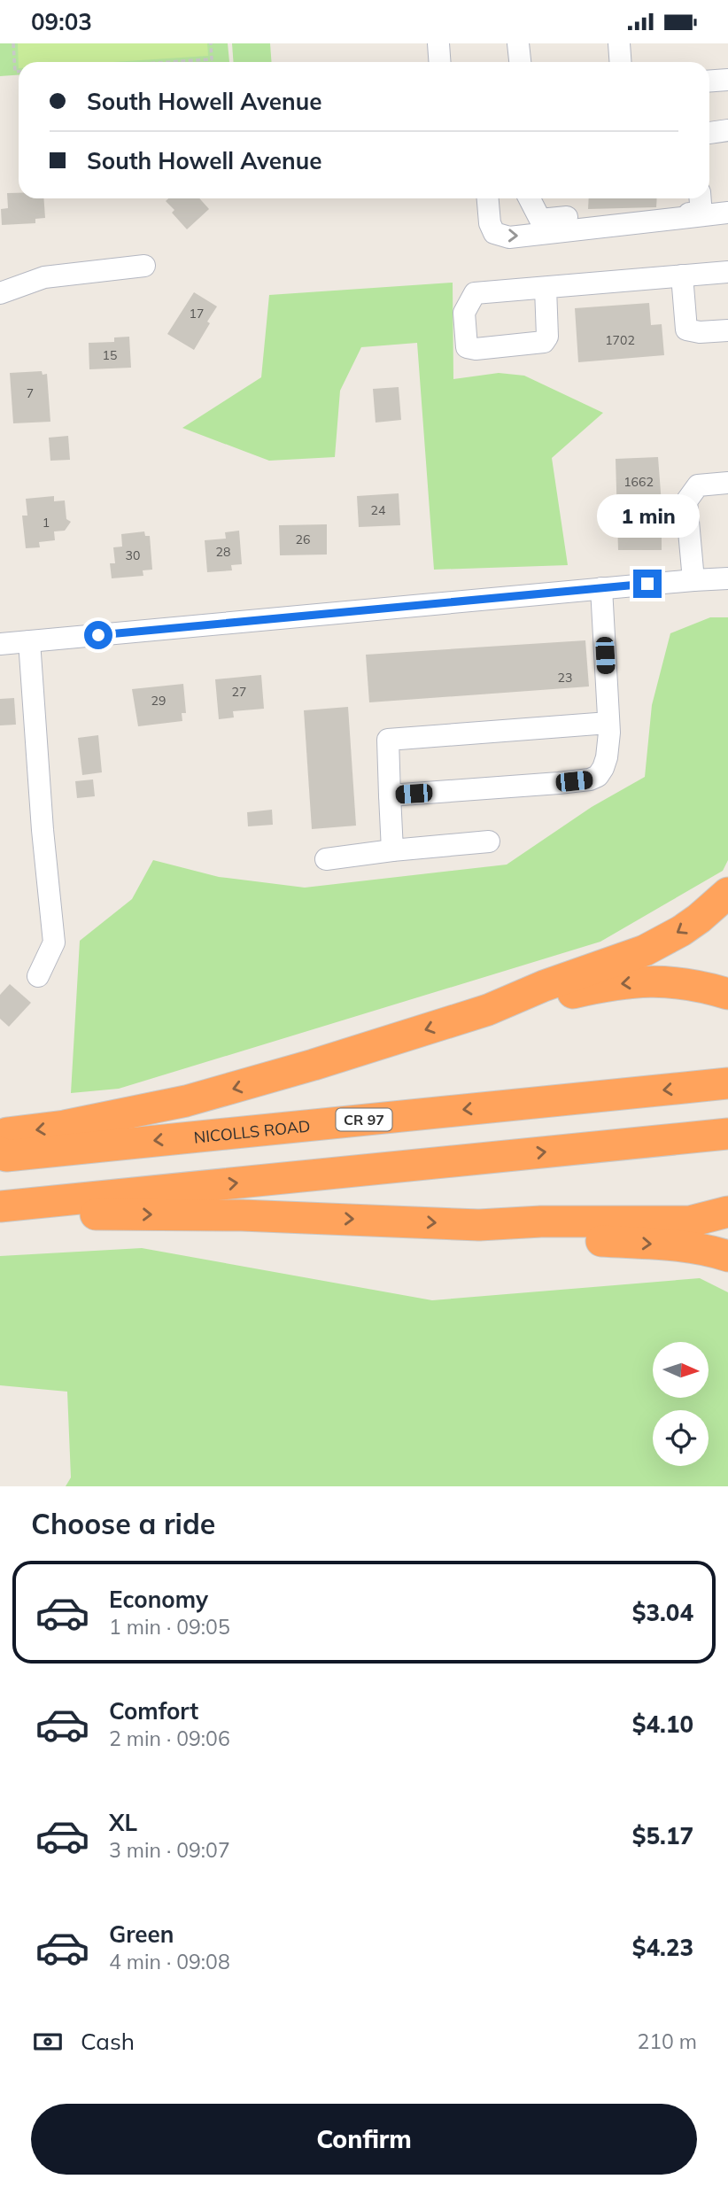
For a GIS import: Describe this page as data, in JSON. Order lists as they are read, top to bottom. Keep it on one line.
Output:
{"streets":{"highway":["CR 97","NICOLLS ROAD"]},"house_numbers":["17","1702","15","7","1662","24","1","26","28","30","23","27","29"],"north":"right","page":{"status":"09:03","banner":["South Howell Avenue","South Howell Avenue"],"bubble":"1 min","heading":"Choose a ride","list":[{"name":"Economy","note":"1 min · 09:05","value":"$3.04"},{"name":"Comfort","note":"2 min · 09:06","value":"$4.10"},{"name":"XL","note":"3 min · 09:07","value":"$5.17"},{"name":"Green","note":"4 min · 09:08","value":"$4.23"}],"pay":["Cash","210 m"],"buttons":"Confirm"}}
